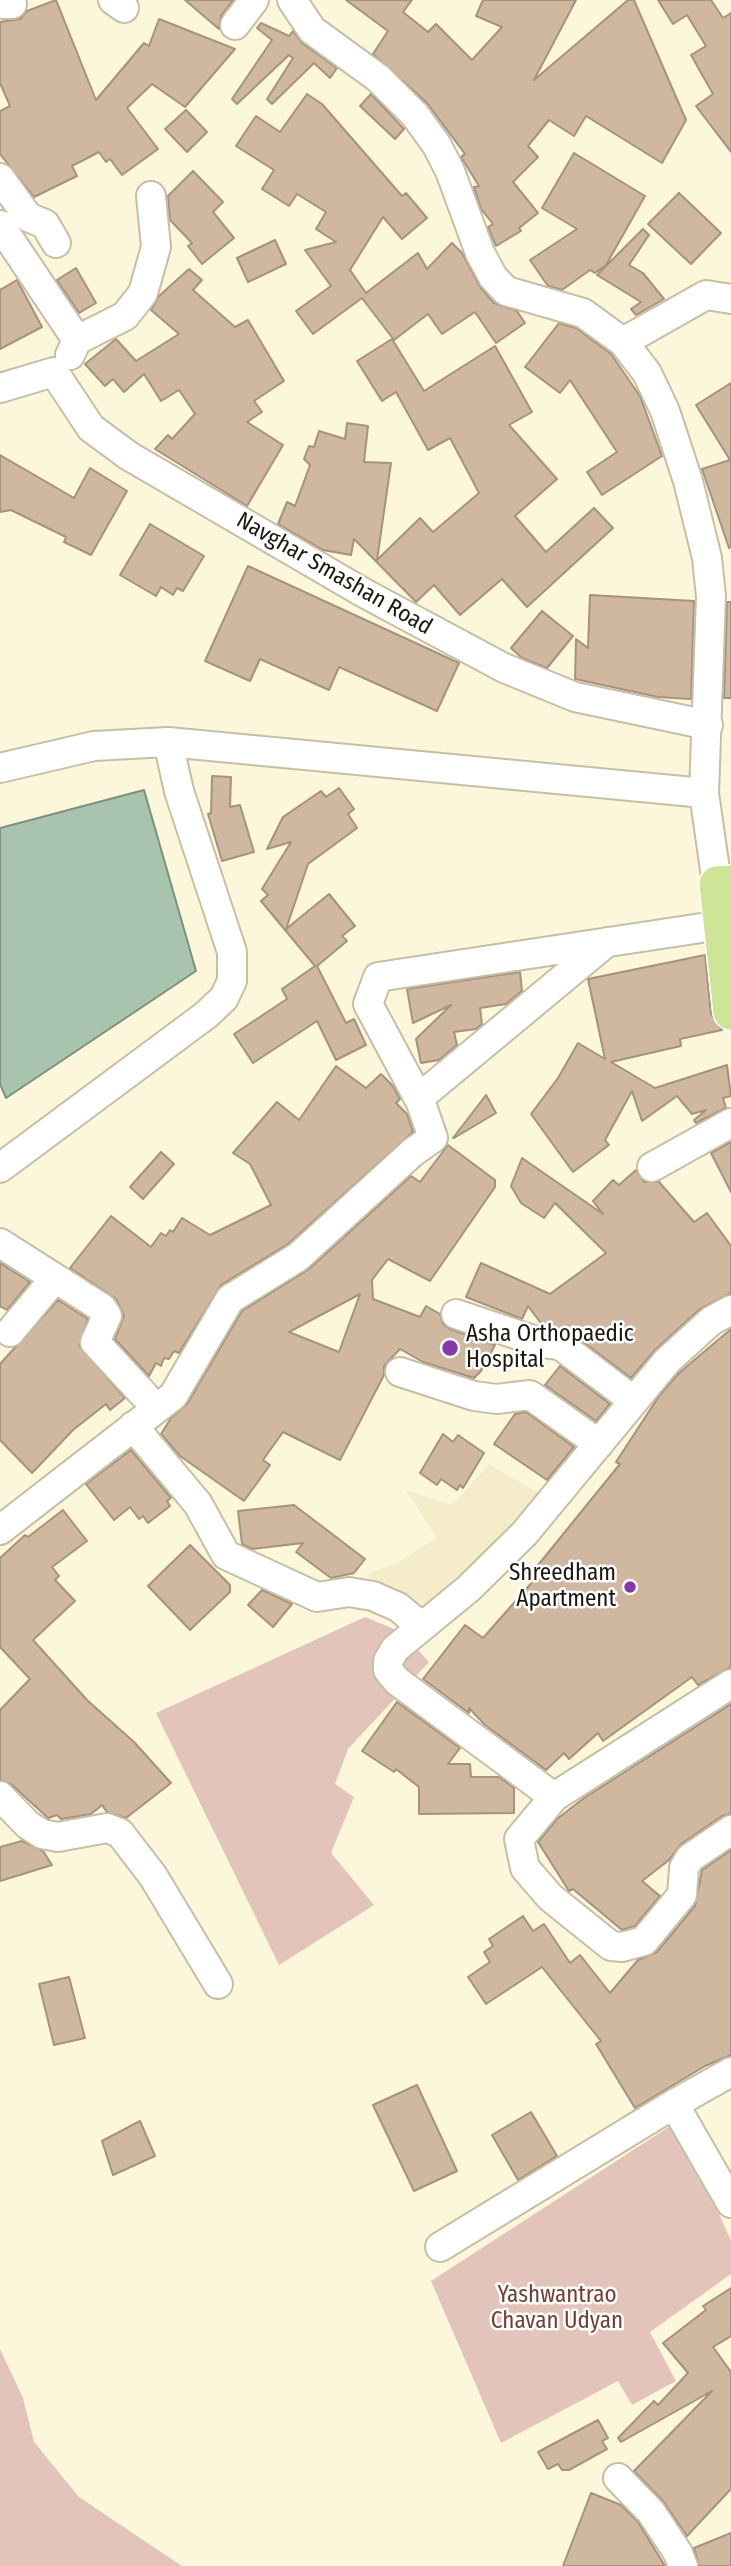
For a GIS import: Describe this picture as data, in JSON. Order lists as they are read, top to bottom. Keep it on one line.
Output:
{"streets":{"street":["Navghar Smashan Road"]},"parks":["Yashwantrao Chavan Udyan"],"places":["Asha Orthopaedic Hospital","Shreedham Apartment"]}
